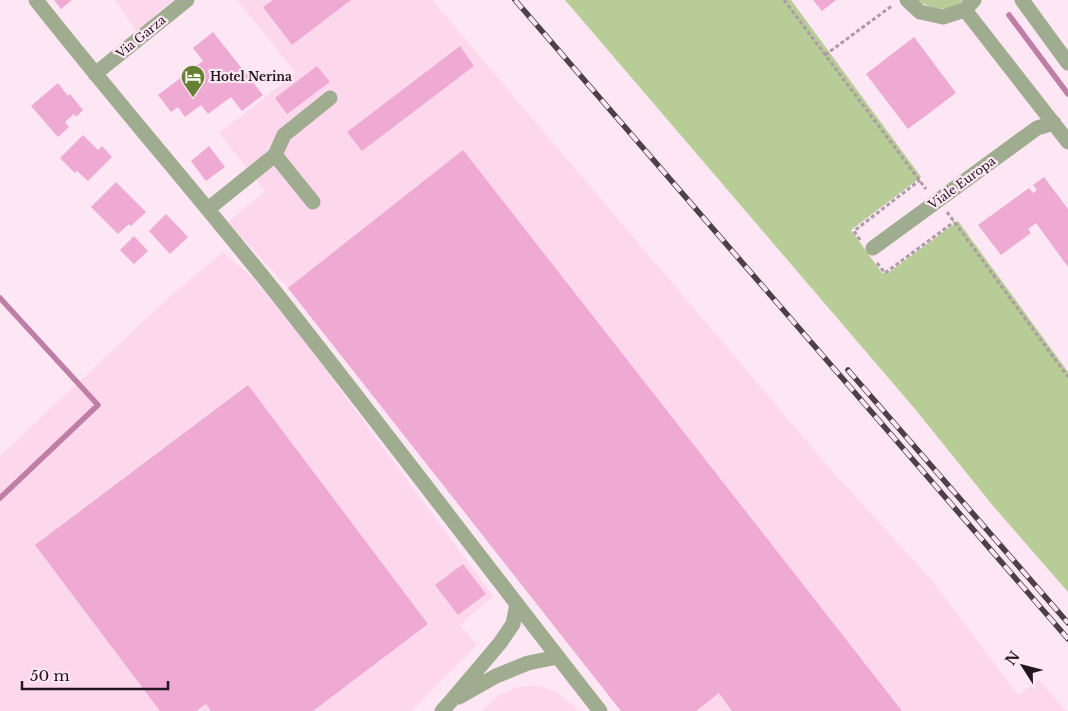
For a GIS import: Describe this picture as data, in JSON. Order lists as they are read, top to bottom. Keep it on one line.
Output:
{"streets":{"street":["Via Garza","Viale Europa"]},"places":{"hotel":["Hotel Nerina"]},"scale_bar":"50 m","north":"top left"}
